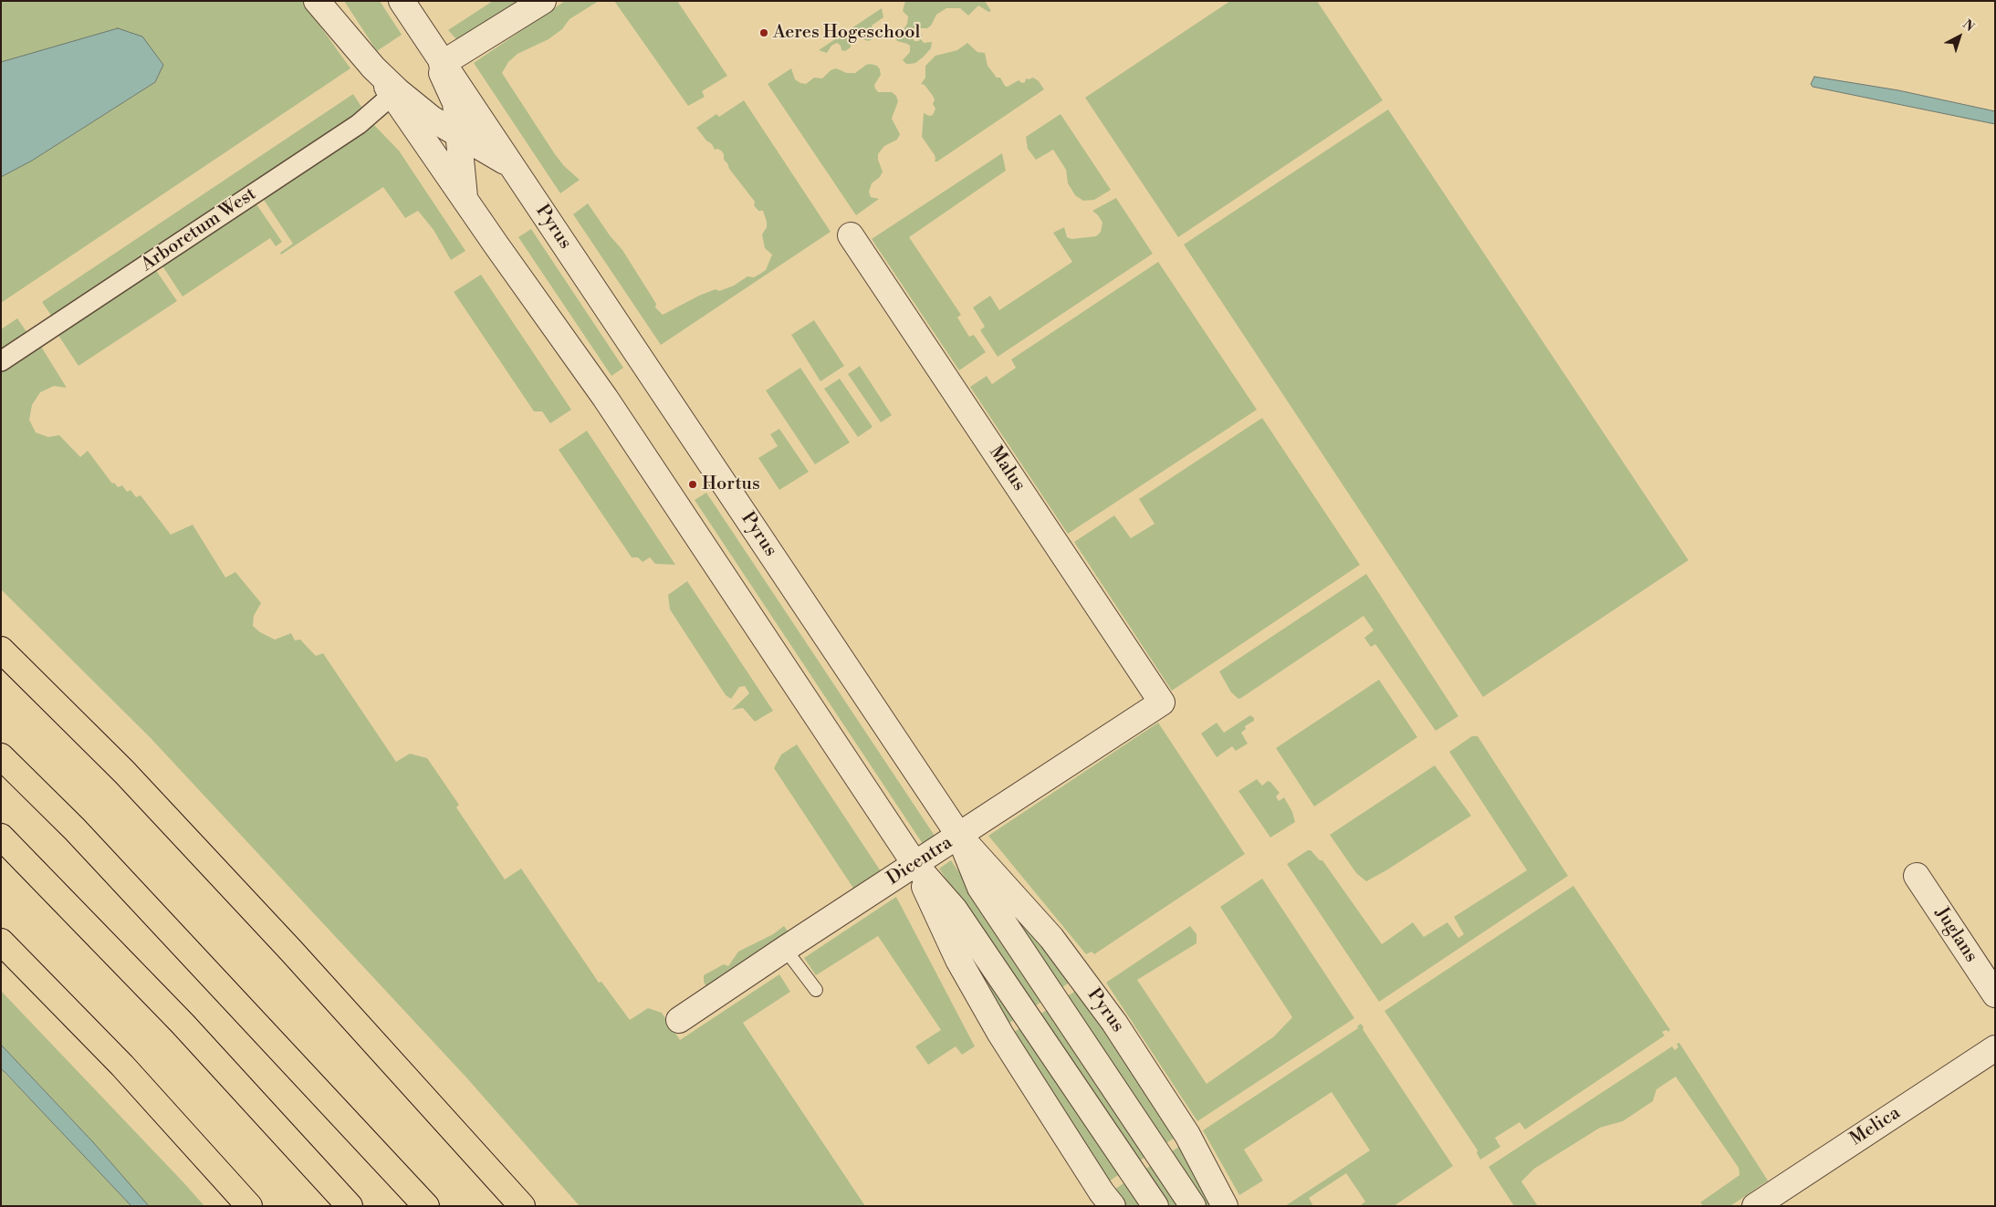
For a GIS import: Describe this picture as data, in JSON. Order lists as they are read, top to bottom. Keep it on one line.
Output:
{"streets":{"street":["Pyrus","Arboretum West","Malus","Dicentra","Juglans","Melica"]},"crossings":[["Pyrus","Dicentra"],["Malus","Dicentra"]],"places":["Aeres Hogeschool","Hortus"],"north":"top right"}
